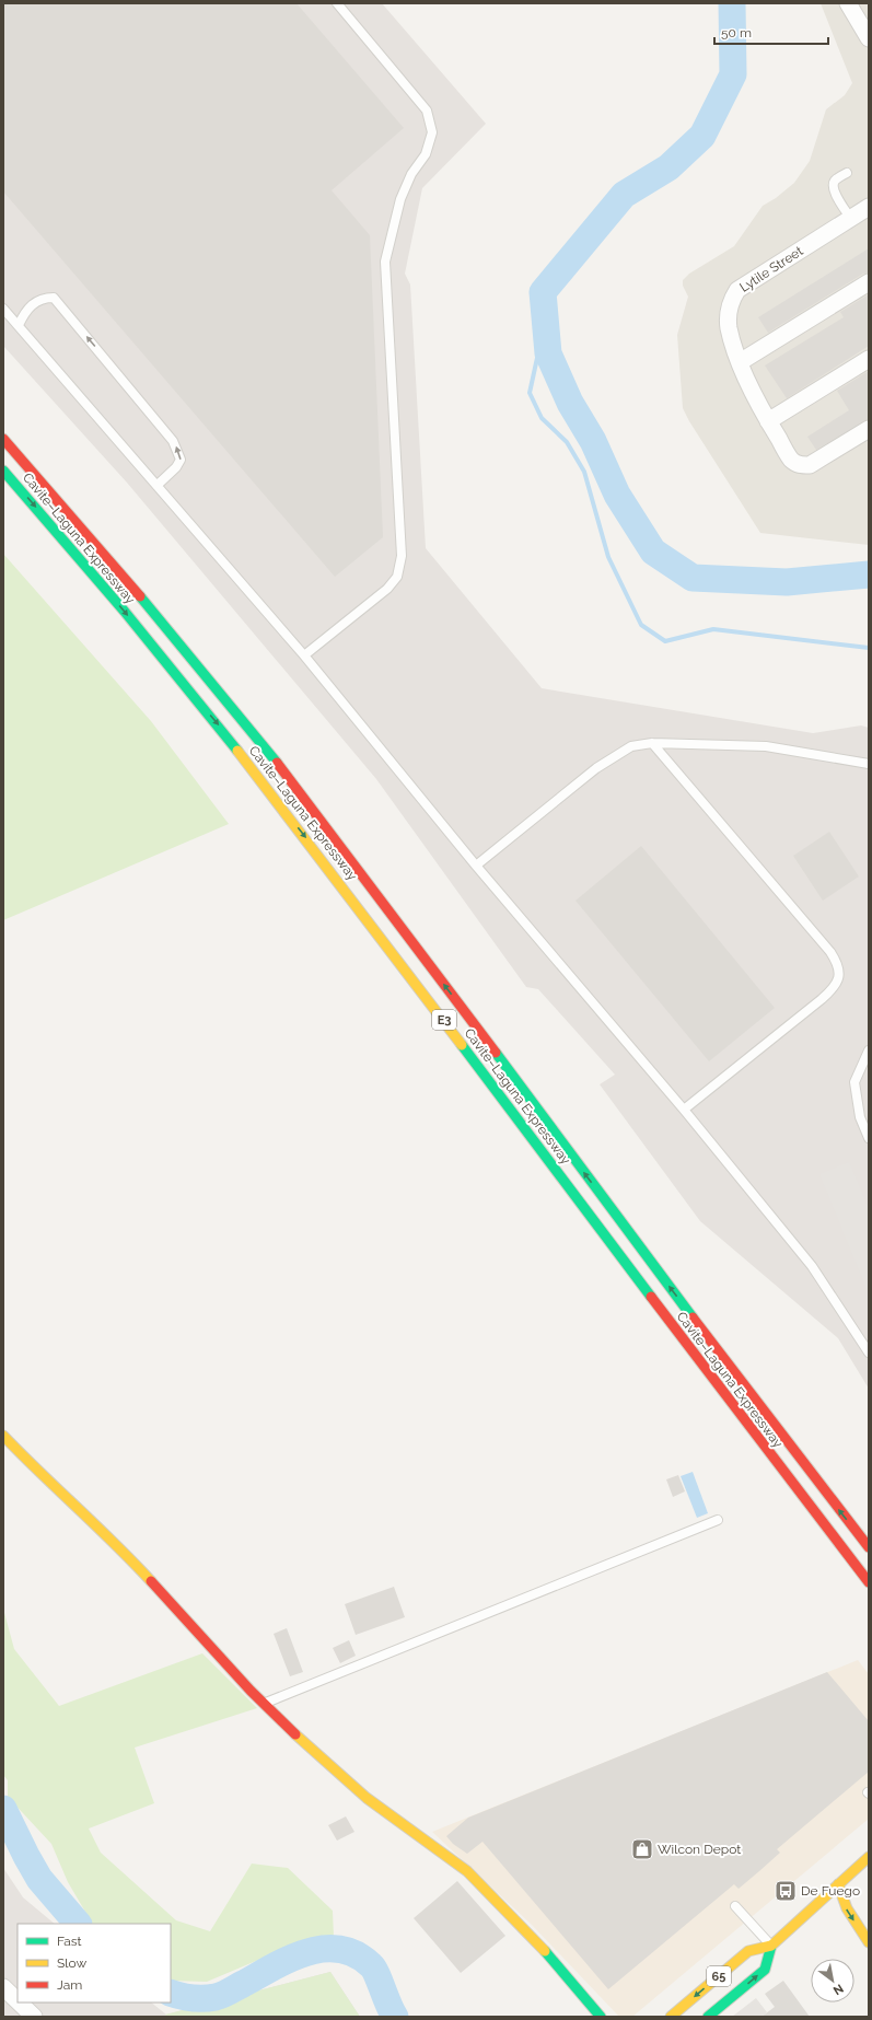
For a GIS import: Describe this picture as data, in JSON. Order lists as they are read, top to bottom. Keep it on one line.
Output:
{"streets":{"main road":["Cavite–Laguna Expressway","E3","65"],"street":["Lytile Street"]},"places":{"shop":["Wilcon Depot"],"bus stop":["De Fuego"]},"legend":["Fast","Slow","Jam"],"scale_bar":"50 m","north":"bottom right"}
